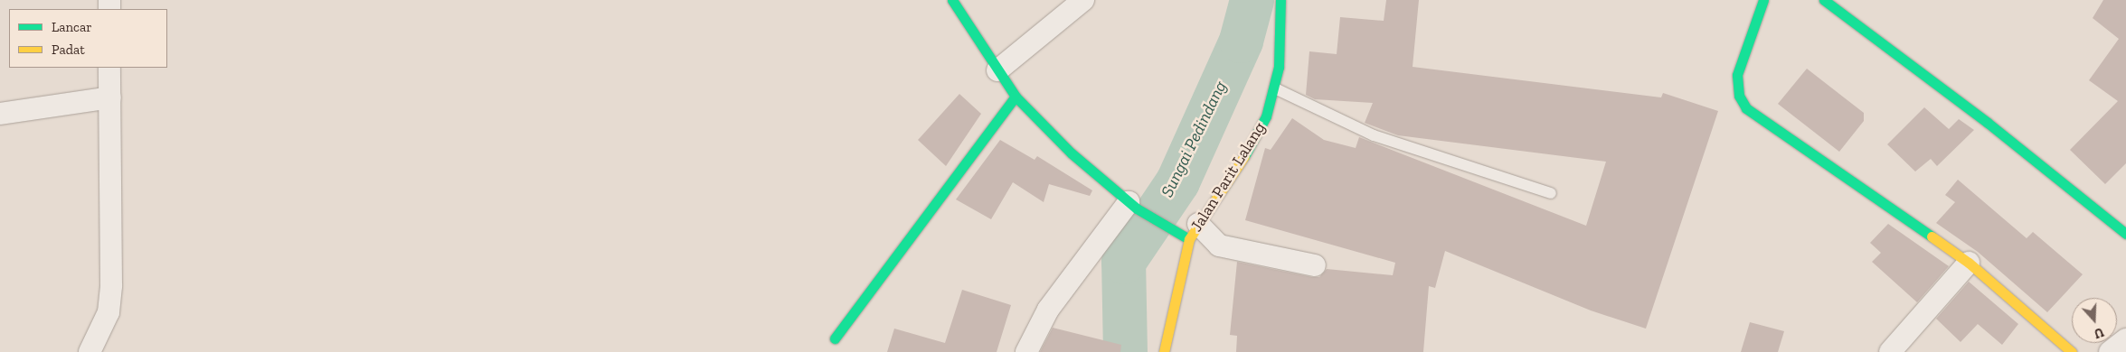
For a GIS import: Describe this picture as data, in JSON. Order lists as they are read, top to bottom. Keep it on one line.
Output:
{"streets":{"street":["Jalan Parit Lalang"]},"water":["Sungai Pedindang"],"legend":["Lancar","Padat"],"north":"bottom"}
